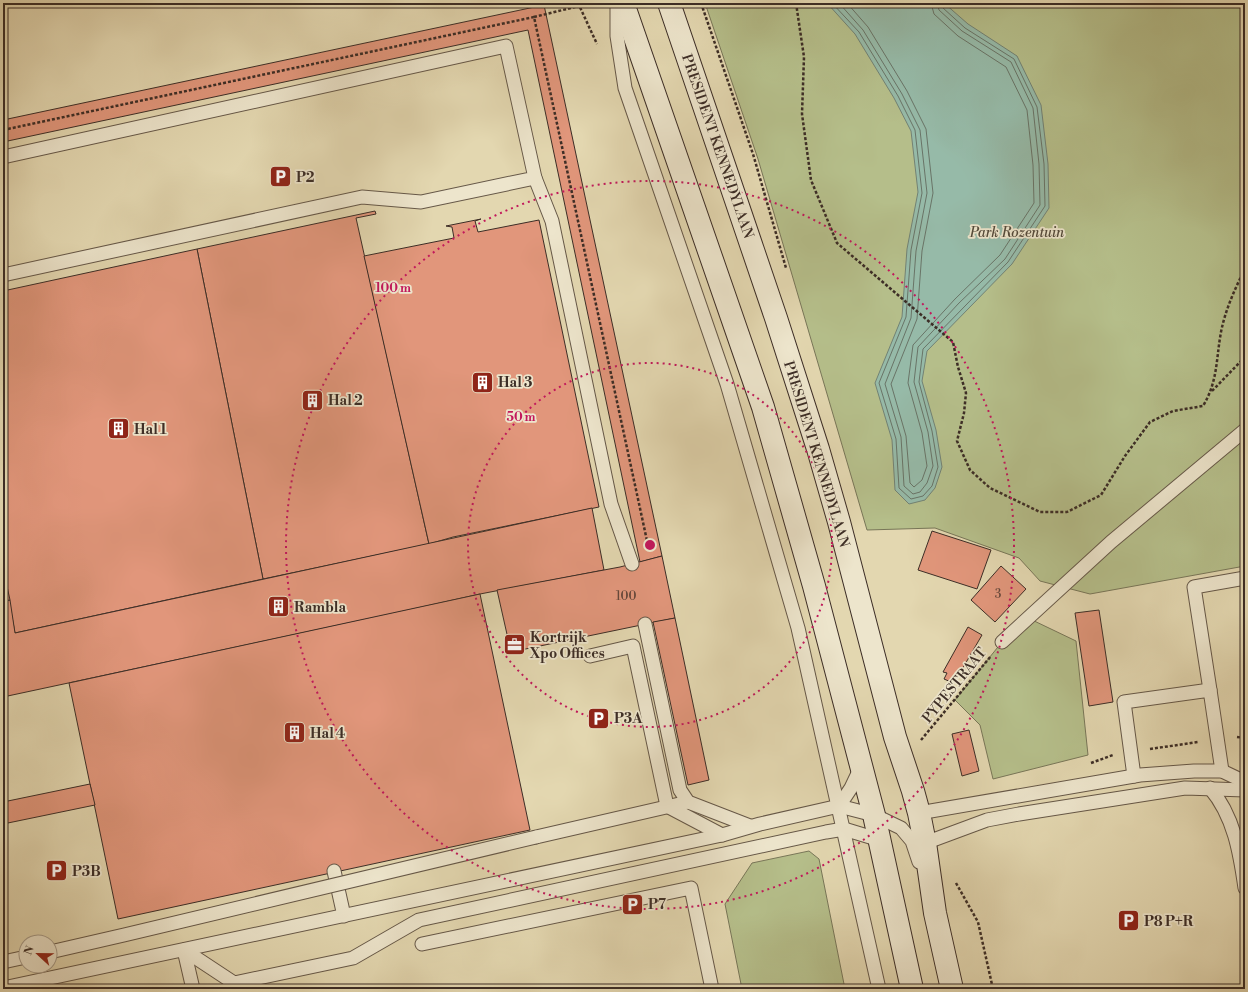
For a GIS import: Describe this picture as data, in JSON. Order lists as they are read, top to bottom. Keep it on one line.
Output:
{"streets":{"main road":["PRESIDENT KENNEDYLAAN"],"path":["PYPESTRAAT"]},"parks":["Park Rozentuin"],"places":{"parking":["P2","P3A","P3B","P7","P8 P+R"],"building":["Hal 3","Hal 2","Hal 1","Rambla","Hal 4"],"office":["Kortrijk Xpo Offices"]},"house_numbers":["3","100"],"north":"left","rings":["100 m","50 m"]}
